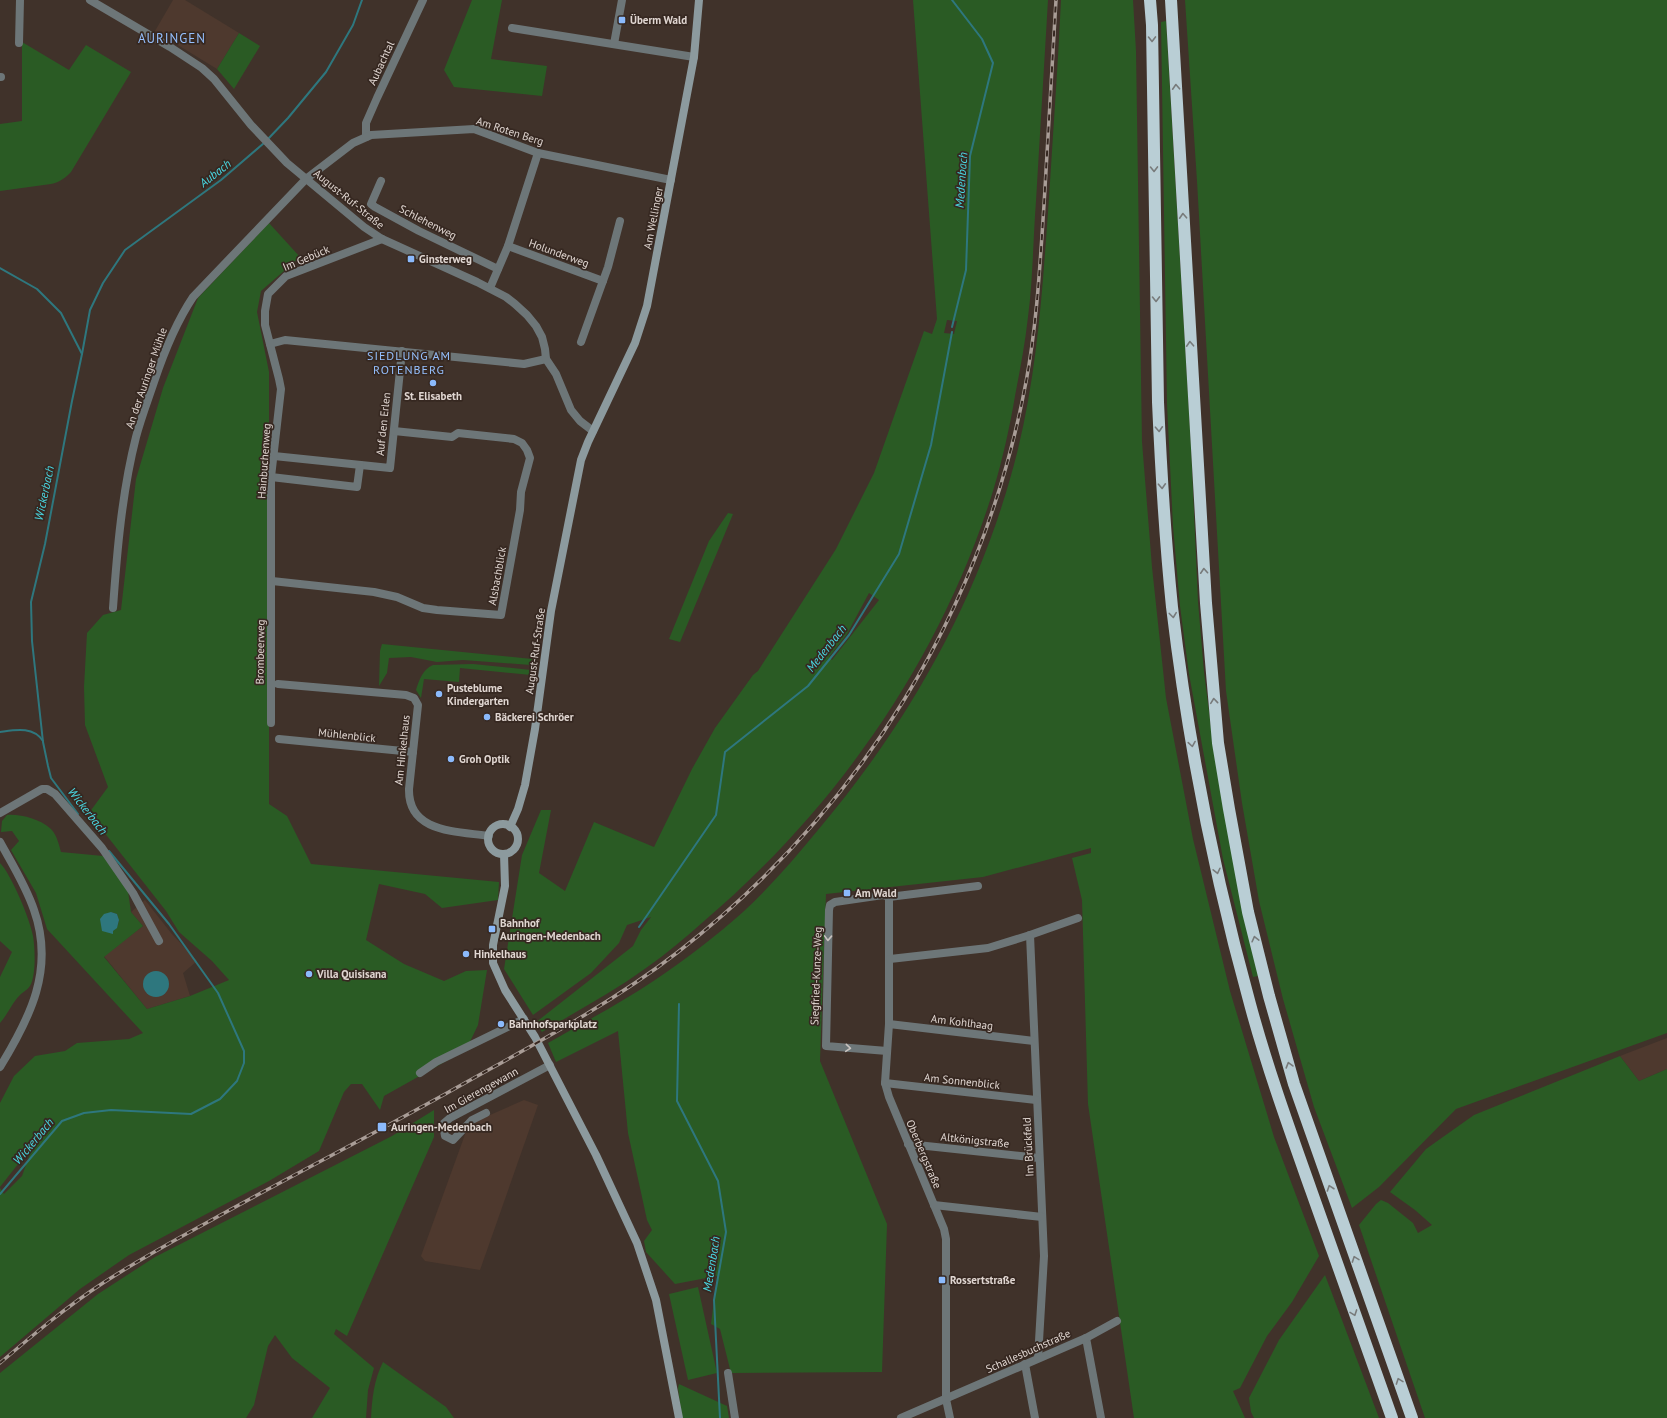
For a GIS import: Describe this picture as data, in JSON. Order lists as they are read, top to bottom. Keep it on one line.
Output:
{"streets":{"main road":["August-Ruf-Straße","Am Wellinger"],"street":["Aubachtal","Am Roten Berg","Schlehenweg","Holunderweg","Im Gebück","An der Auringer Mühle","Auf den Erlen","Hainbuchenweg","Alsbachblick","Brombeerweg","Mühlenblick","Am Hinkelhaus","Siegfried-Kunze-Weg","Am Kohlhaag","Am Sonnenblick","Im Gierengewann","Altkönigstraße","Im Brückfeld","Oberbergstraße","Schallesbuchstraße"]},"crossings":[["Aubachtal","Am Roten Berg"],["Am Roten Berg","August-Ruf-Straße"],["Am Roten Berg","Am Wellinger"],["Am Roten Berg","An der Auringer Mühle"],["August-Ruf-Straße","Am Wellinger"],["August-Ruf-Straße","Im Gebück"],["August-Ruf-Straße","An der Auringer Mühle"],["August-Ruf-Straße","Am Hinkelhaus"],["Im Gebück","Hainbuchenweg"],["Auf den Erlen","Hainbuchenweg"],["Auf den Erlen","Alsbachblick"],["Hainbuchenweg","Alsbachblick"],["Hainbuchenweg","Brombeerweg"],["Alsbachblick","Brombeerweg"],["Mühlenblick","Am Hinkelhaus"],["Siegfried-Kunze-Weg","Oberbergstraße"],["Am Kohlhaag","Im Brückfeld"],["Am Kohlhaag","Oberbergstraße"],["Am Sonnenblick","Im Brückfeld"],["Am Sonnenblick","Oberbergstraße"],["Altkönigstraße","Im Brückfeld"],["Altkönigstraße","Oberbergstraße"],["Im Brückfeld","Schallesbuchstraße"],["Oberbergstraße","Schallesbuchstraße"]],"districts":["AURINGEN","SIEDLUNG AM ROTENBERG"],"water":["Aubach","Medenbach","Wickerbach"],"places":{"transit":["Überm Wald","Ginsterweg","Am Wald","Bahnhof Auringen-Medenbach","Auringen-Medenbach","Rossertstraße"],"other":["St. Elisabeth","Pusteblume Kindergarten","Bäckerei Schröer","Groh Optik","Hinkelhaus","Villa Quisisana","Bahnhofsparkplatz"]}}
